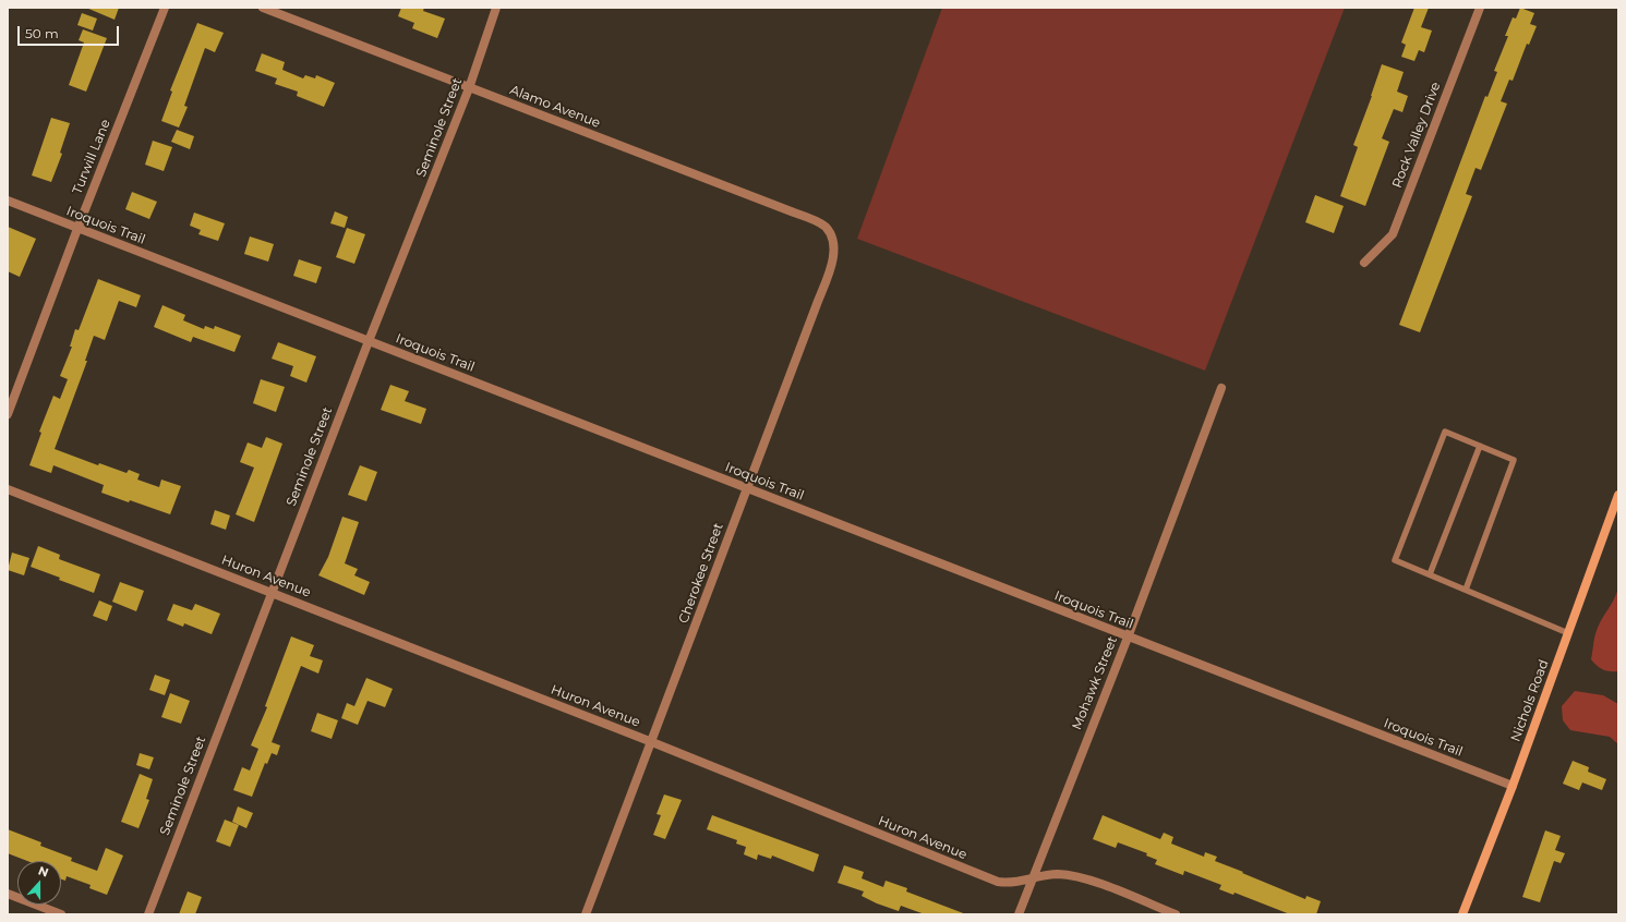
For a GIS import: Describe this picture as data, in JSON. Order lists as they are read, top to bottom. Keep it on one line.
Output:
{"streets":{"street":["Alamo Avenue","Seminole Street","Rock Valley Drive","Turwill Lane","Iroquois Trail","Cherokee Street","Huron Avenue","Mohawk Street","Nichols Road"]},"crossings":[["Alamo Avenue","Seminole Street"],["Alamo Avenue","Cherokee Street"],["Seminole Street","Iroquois Trail"],["Seminole Street","Huron Avenue"],["Turwill Lane","Iroquois Trail"],["Iroquois Trail","Cherokee Street"],["Iroquois Trail","Mohawk Street"],["Iroquois Trail","Nichols Road"],["Cherokee Street","Huron Avenue"],["Huron Avenue","Mohawk Street"]],"scale_bar":"50 m","north":"top"}
